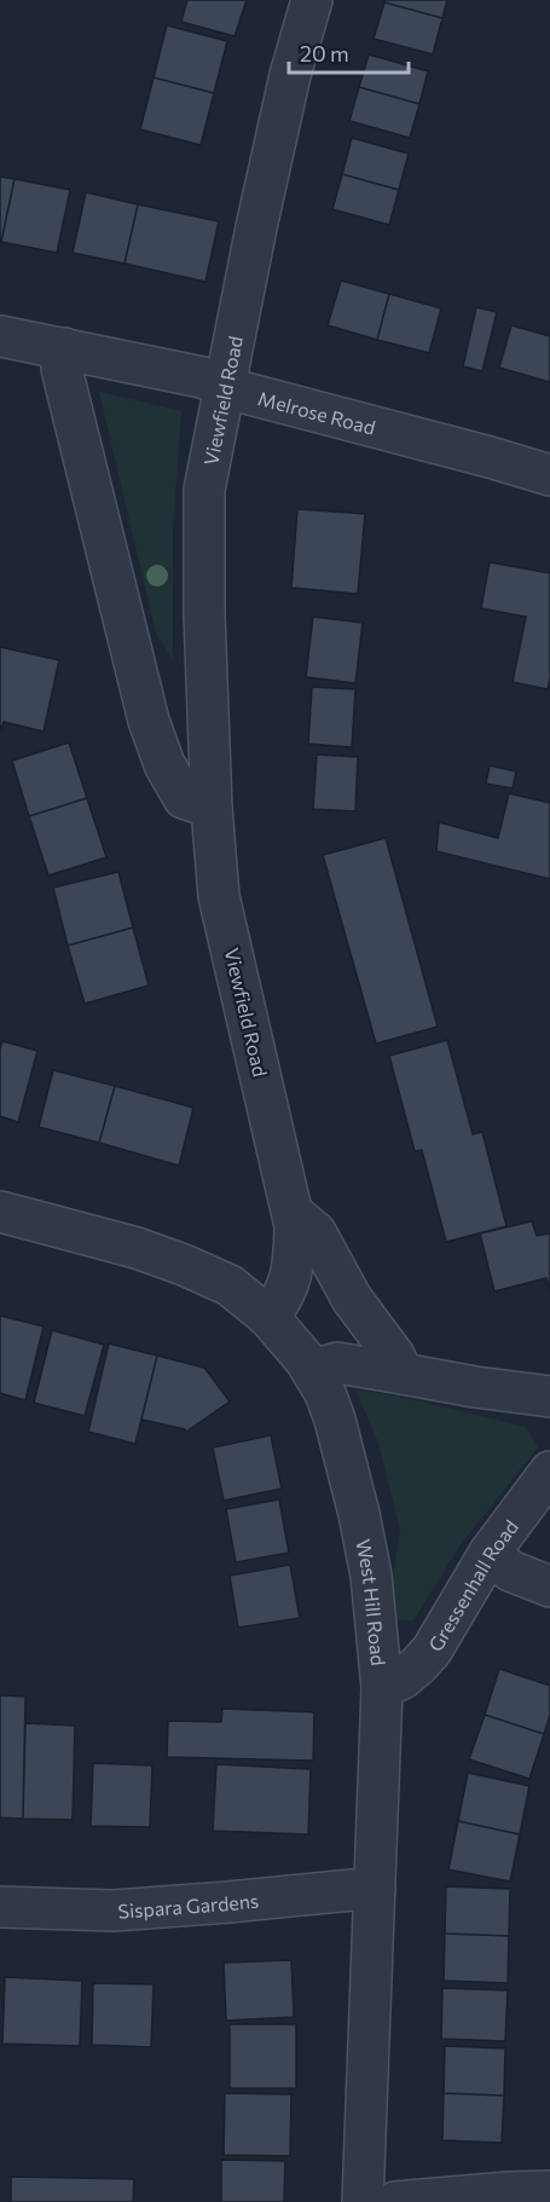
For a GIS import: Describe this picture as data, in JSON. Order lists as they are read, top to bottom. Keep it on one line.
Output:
{"streets":{"street":["Viewfield Road","Melrose Road","Gressenhall Road","West Hill Road","Sispara Gardens"]},"crossings":[["Viewfield Road","Melrose Road"],["Viewfield Road","West Hill Road"],["Gressenhall Road","West Hill Road"],["West Hill Road","Sispara Gardens"]],"scale_bar":"20 m"}
